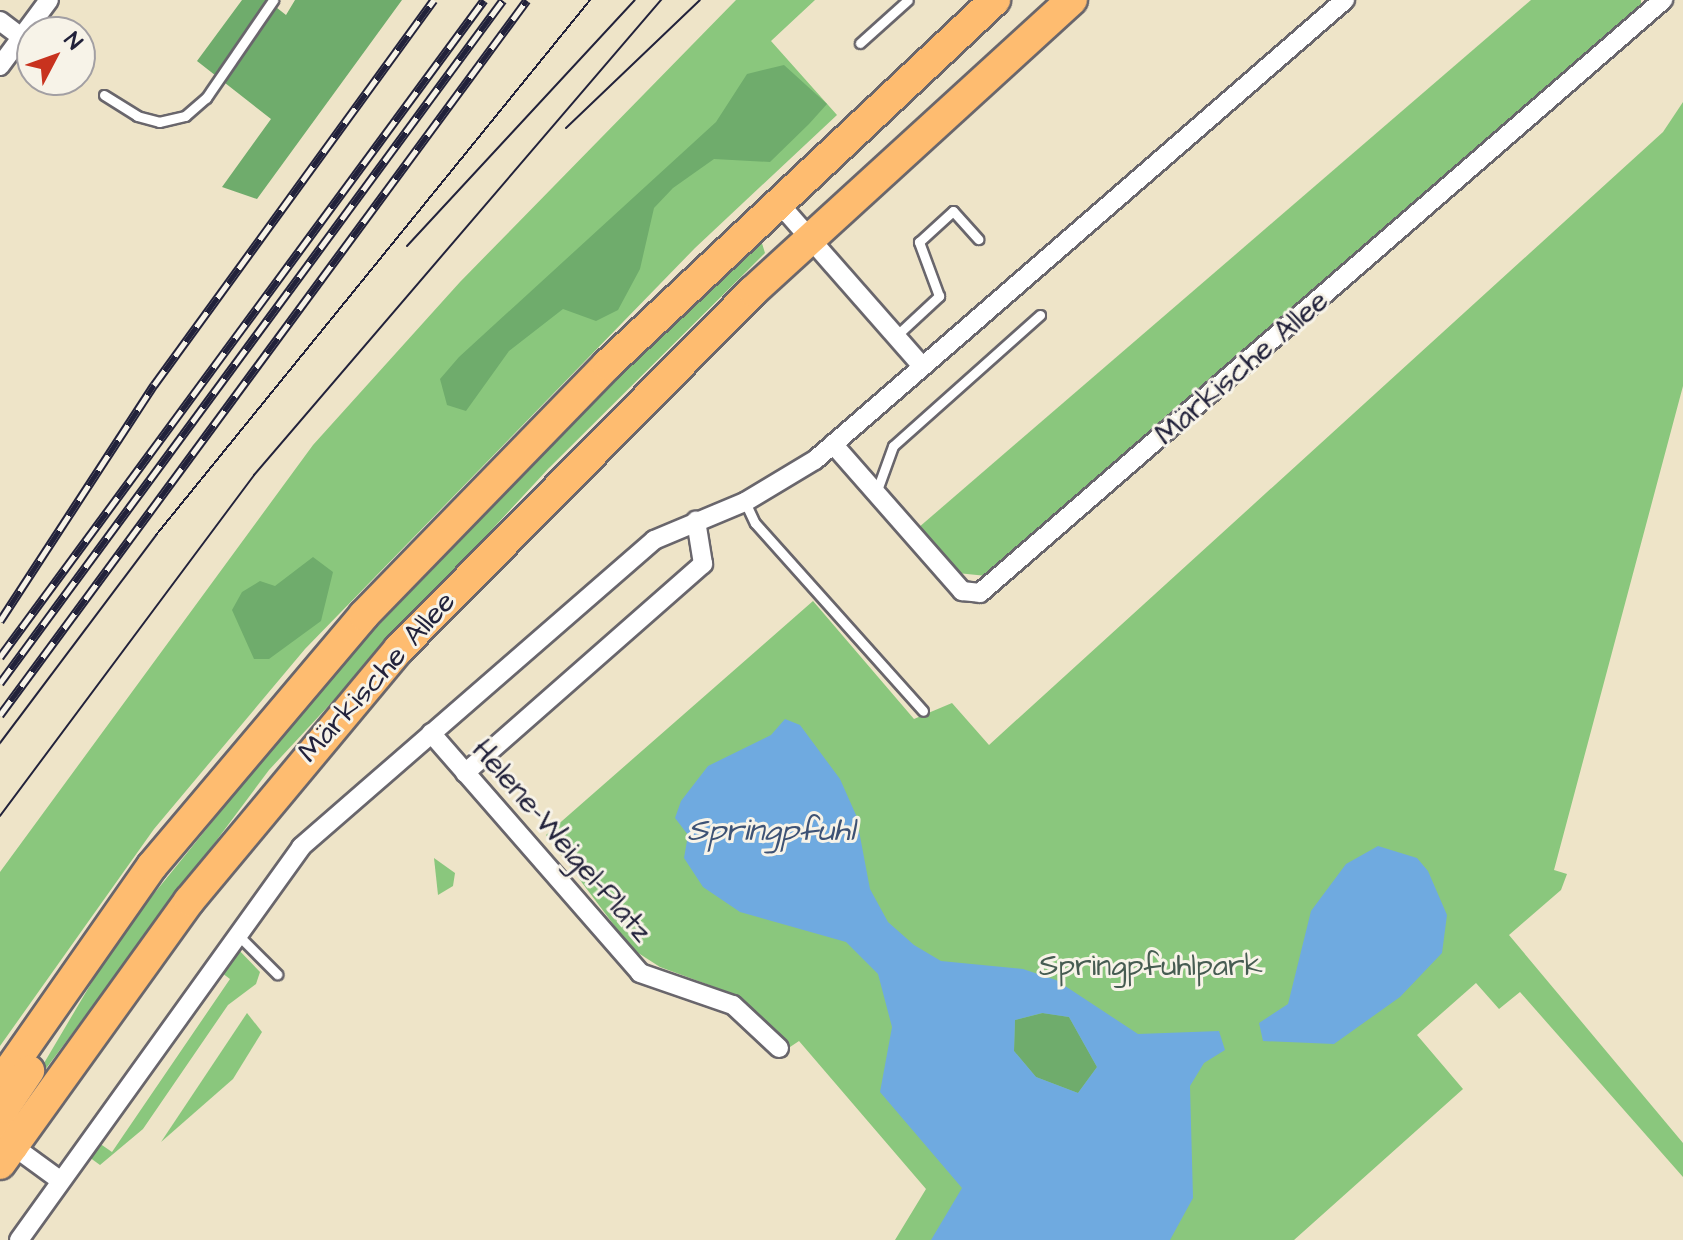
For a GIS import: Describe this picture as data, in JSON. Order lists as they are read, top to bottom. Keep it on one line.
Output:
{"streets":{"main road":["Märkische Allee"],"street":["Helene-Weigel-Platz"]},"water":["Springpfuhl"],"parks":["Springpfuhlpark"],"north":"top right"}
